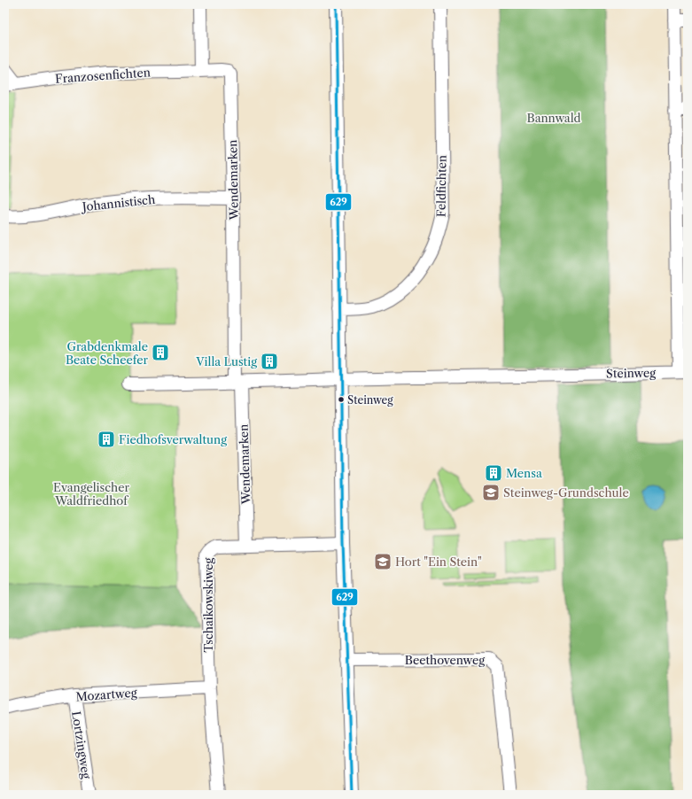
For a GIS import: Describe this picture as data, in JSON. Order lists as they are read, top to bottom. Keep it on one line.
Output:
{"streets":{"street":["Franzosenfichten","Wendemarken","Feldfichten","Johannistisch","Steinweg","Tschaikowskiweg","Beethovenweg","Mozartweg","Lortzingweg"]},"crossings":[["Franzosenfichten","Wendemarken"],["Wendemarken","Johannistisch"],["Wendemarken","Steinweg"],["Wendemarken","Tschaikowskiweg"],["Tschaikowskiweg","Mozartweg"],["Mozartweg","Lortzingweg"]],"parks":["Bannwald","Evangelischer Waldfriedhof"],"places":{"building":["Grabdenkmale Beate Scheefer","Villa Lustig","Fiedhofsverwaltung","Mensa"],"other":["Steinweg"],"school or university":["Steinweg-Grundschule","Hort \"Ein Stein\""]},"lines":["transit line 629"]}
